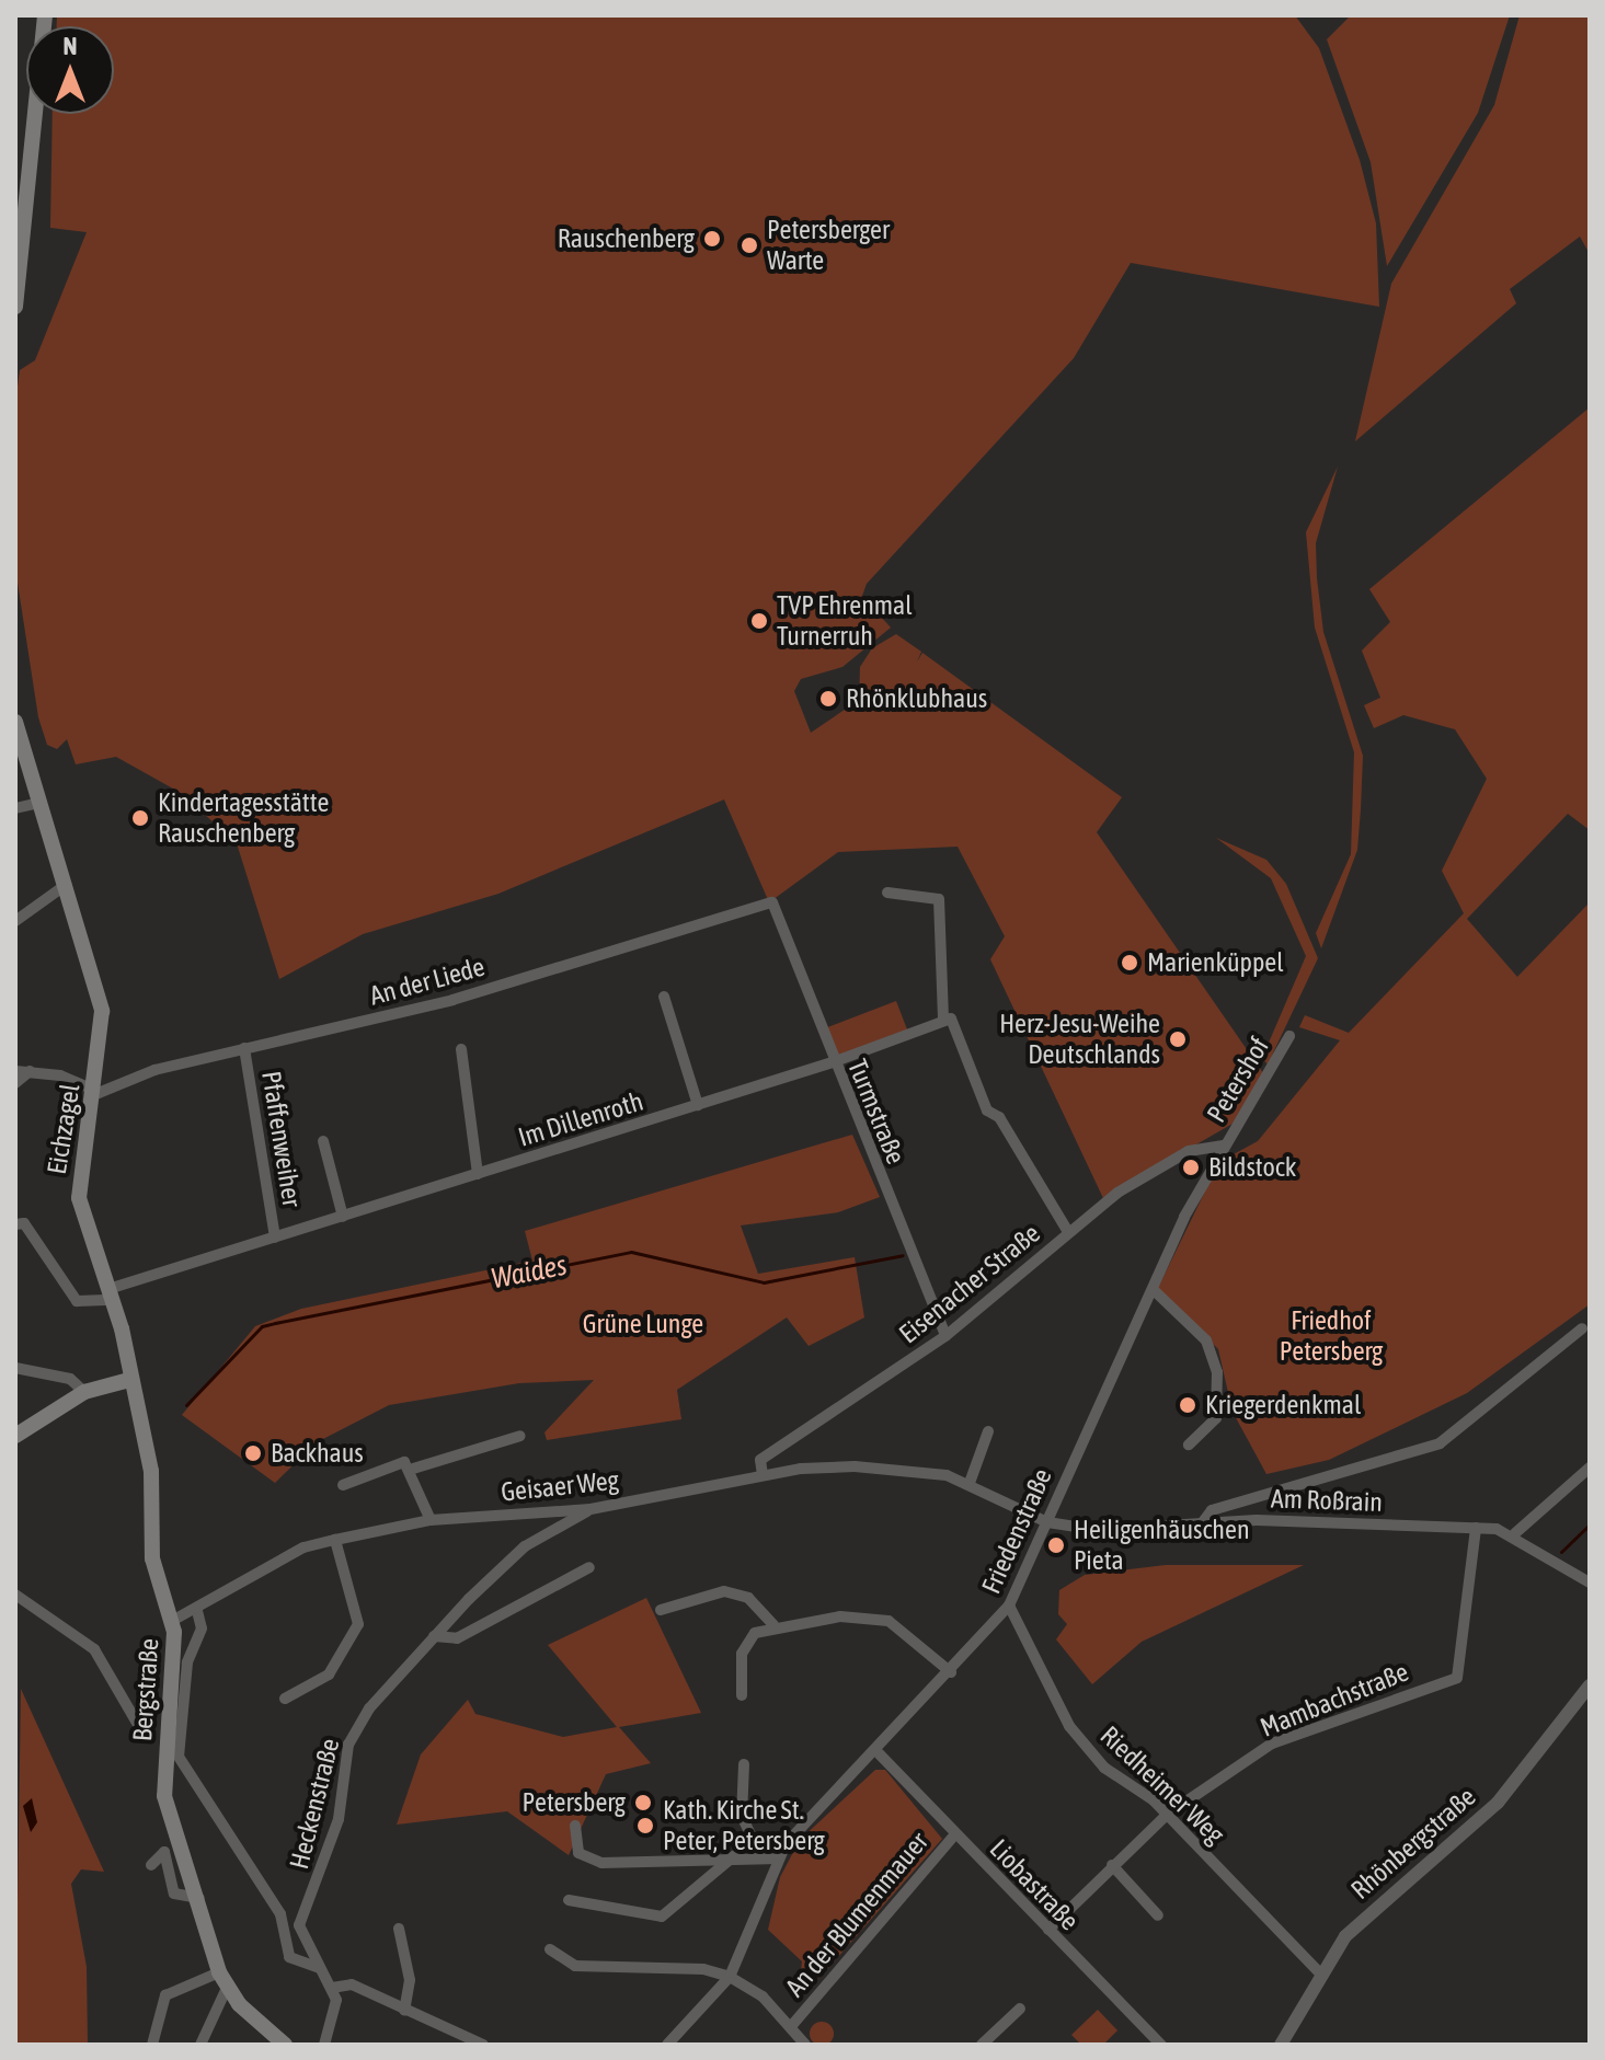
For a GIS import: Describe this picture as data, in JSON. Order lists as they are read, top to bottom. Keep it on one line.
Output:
{"streets":{"main road":["Eichzagel","Bergstraße"],"street":["An der Liede","Petershof","Turmstraße","Im Dillenroth","Pfaffenweiher","Eisenacher Straße","Geisaer Weg","Am Roßrain","Friedenstraße","Mambachstraße","Riedheimer Weg","Heckenstraße","Rhönbergstraße","Liobastraße","An der Blumenmauer"]},"crossings":[["An der Liede","Turmstraße"],["An der Liede","Eichzagel"],["An der Liede","Pfaffenweiher"],["Petershof","Eisenacher Straße"],["Petershof","Friedenstraße"],["Turmstraße","Im Dillenroth"],["Turmstraße","Eisenacher Straße"],["Im Dillenroth","Eichzagel"],["Im Dillenroth","Pfaffenweiher"],["Eichzagel","Bergstraße"],["Eisenacher Straße","Geisaer Weg"],["Eisenacher Straße","Friedenstraße"],["Geisaer Weg","Am Roßrain"],["Geisaer Weg","Friedenstraße"],["Geisaer Weg","Bergstraße"],["Geisaer Weg","Heckenstraße"],["Am Roßrain","Friedenstraße"],["Am Roßrain","Mambachstraße"],["Friedenstraße","Riedheimer Weg"],["Friedenstraße","Liobastraße"],["Mambachstraße","Riedheimer Weg"],["Mambachstraße","Liobastraße"],["Riedheimer Weg","Rhönbergstraße"],["Liobastraße","An der Blumenmauer"]],"water":["Waides"],"parks":["Friedhof Petersberg","Grüne Lunge"],"places":["Rauschenberg","Petersberger Warte","TVP Ehrenmal Turnerruh","Rhönklubhaus","Kindertagesstätte Rauschenberg","Marienküppel","Herz-Jesu-Weihe Deutschlands","Bildstock","Kriegerdenkmal","Backhaus","Heiligenhäuschen Pieta","Petersberg","Kath. Kirche St. Peter, Petersberg"],"north":"top"}
